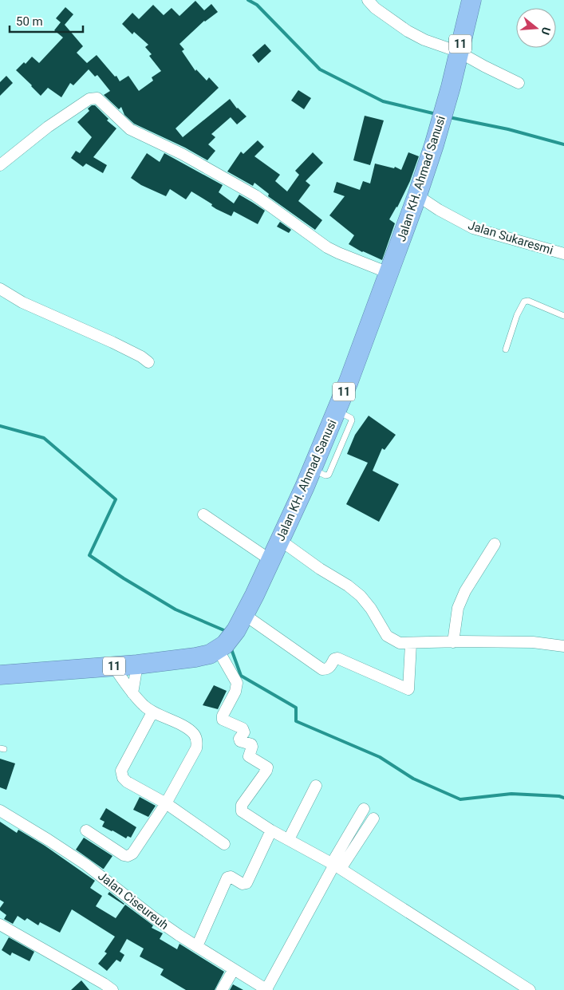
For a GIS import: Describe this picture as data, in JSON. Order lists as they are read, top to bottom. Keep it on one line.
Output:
{"streets":{"highway":["11","Jalan KH. Ahmad Sanusi"],"street":["Jalan Sukaresmi","Jalan Ciseureuh"]},"crossings":[["11","Jalan KH. Ahmad Sanusi"],["Jalan KH. Ahmad Sanusi","Jalan Sukaresmi"]],"scale_bar":"50 m","north":"right"}
